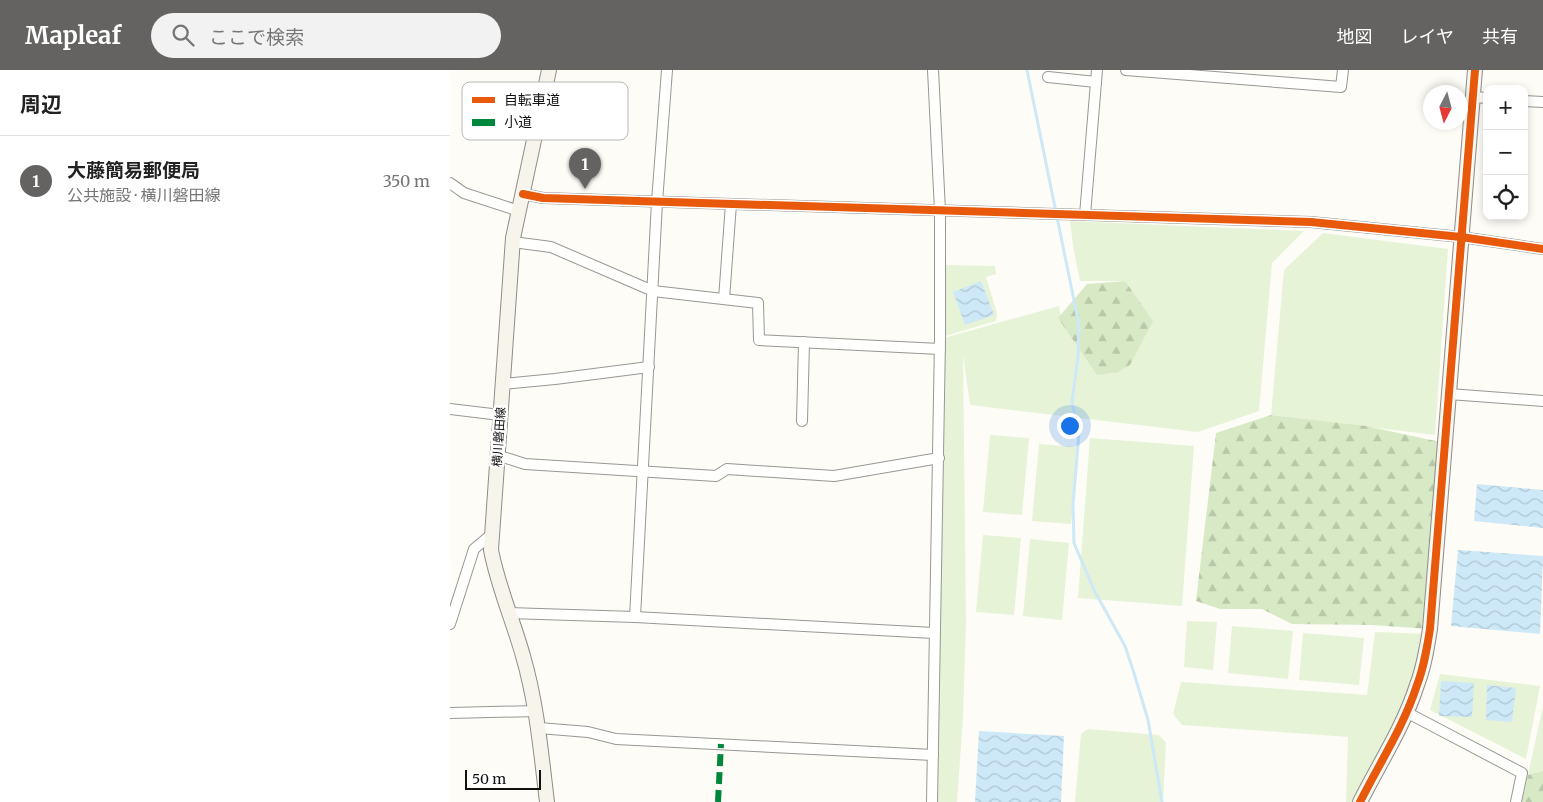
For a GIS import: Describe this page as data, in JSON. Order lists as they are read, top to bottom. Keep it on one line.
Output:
{"streets":{"main road":["横川磐田線"]},"legend":["自転車道","小道"],"scale_bar":"50 m","north":"bottom","page":{"header":"Mapleaf","search":"ここで検索","nav":["地図","レイヤ","共有"],"heading":"周辺","map_buttons":["+","−"],"list":[{"mark":"1","name":"大藤簡易郵便局","note":"公共施設 · 横川磐田線","value":"350 m"}],"pins":"1","scale":"50 m"}}
